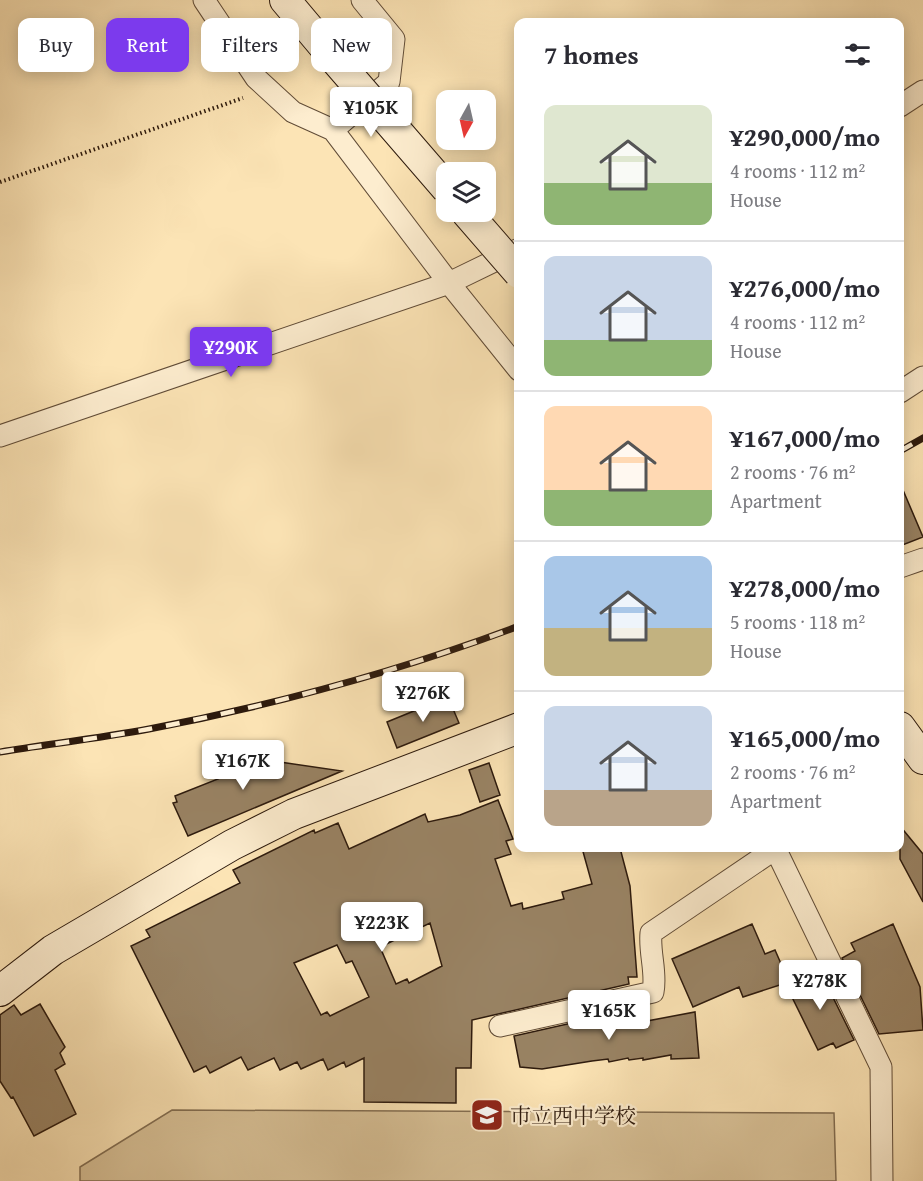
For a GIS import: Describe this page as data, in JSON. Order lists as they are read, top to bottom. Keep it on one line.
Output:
{"places":{"school or university":["市立西中学校"]},"north":"bottom","page":{"chip":["Buy","Rent","Filters","New"],"heading":"7 homes","price":["¥105K","¥290K","¥276K","¥167K","¥223K","¥278K","¥165K"],"list":[{"name":"¥290,000/mo","note":"4 rooms · 112 m² · House"},{"name":"¥276,000/mo","note":"4 rooms · 112 m² · House"},{"name":"¥167,000/mo","note":"2 rooms · 76 m² · Apartment"},{"name":"¥278,000/mo","note":"5 rooms · 118 m² · House"},{"name":"¥165,000/mo","note":"2 rooms · 76 m² · Apartment"}]}}
